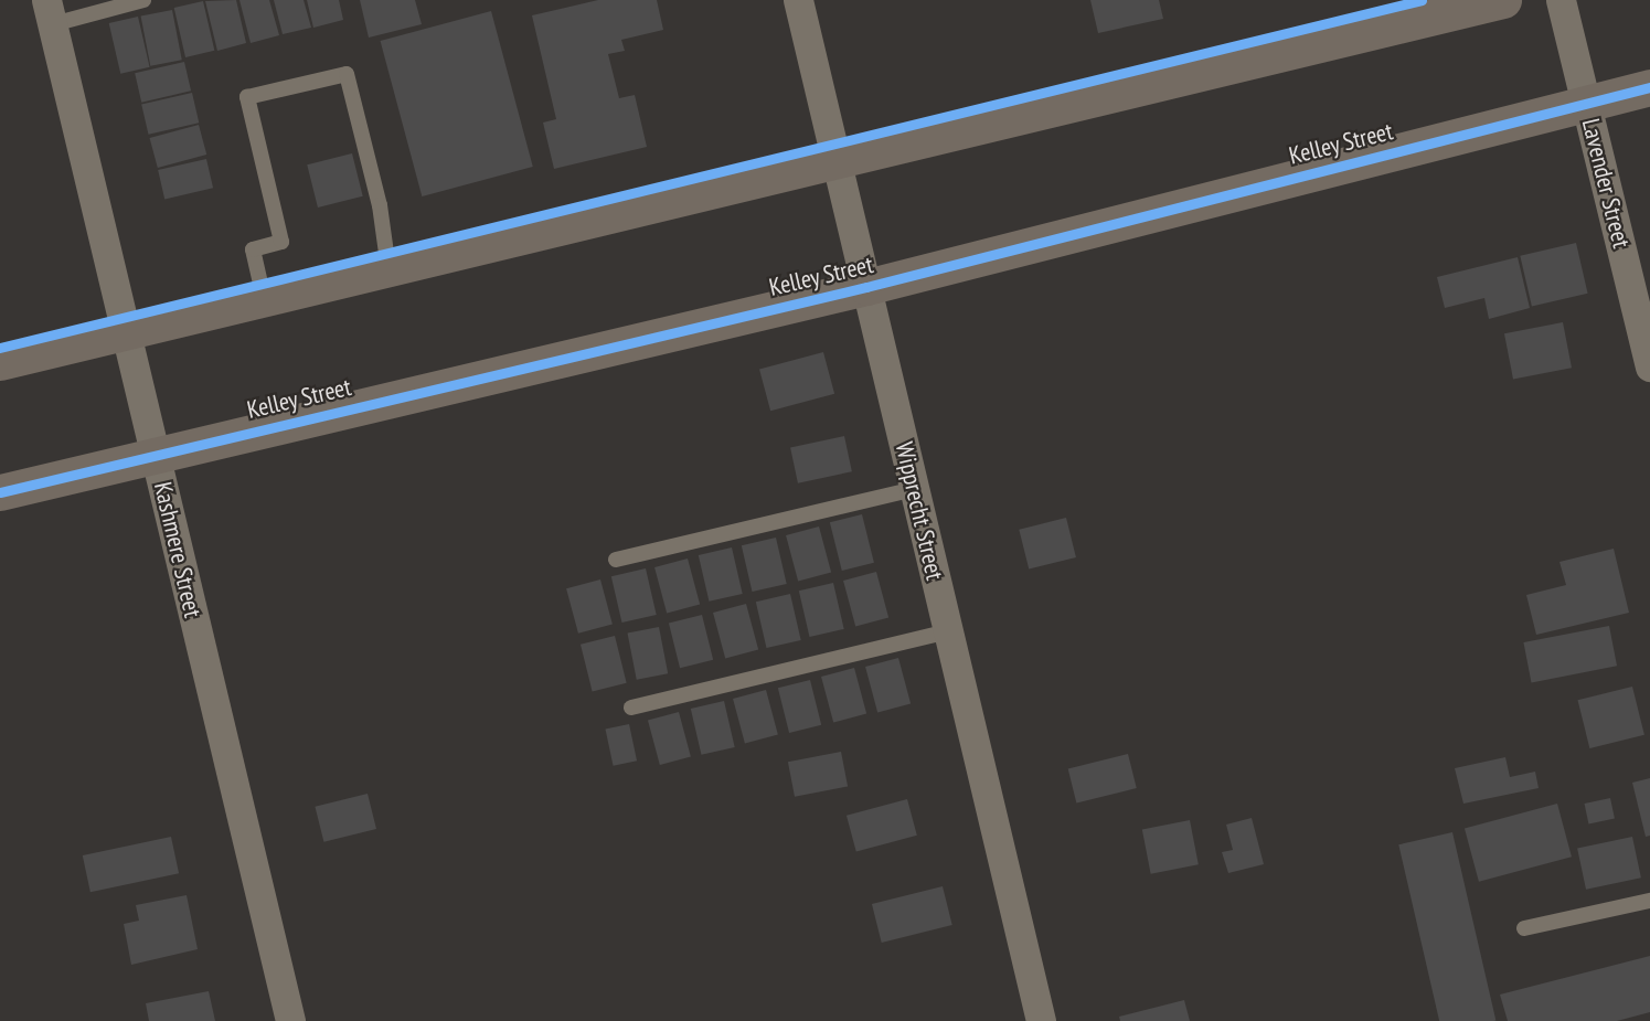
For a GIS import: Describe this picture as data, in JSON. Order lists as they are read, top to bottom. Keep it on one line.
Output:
{"streets":{"main road":["Kelley Street"],"street":["Lavender Street","Wipprecht Street","Kashmere Street"]},"crossings":[["Kelley Street","Lavender Street"],["Kelley Street","Wipprecht Street"],["Kelley Street","Kashmere Street"]]}
